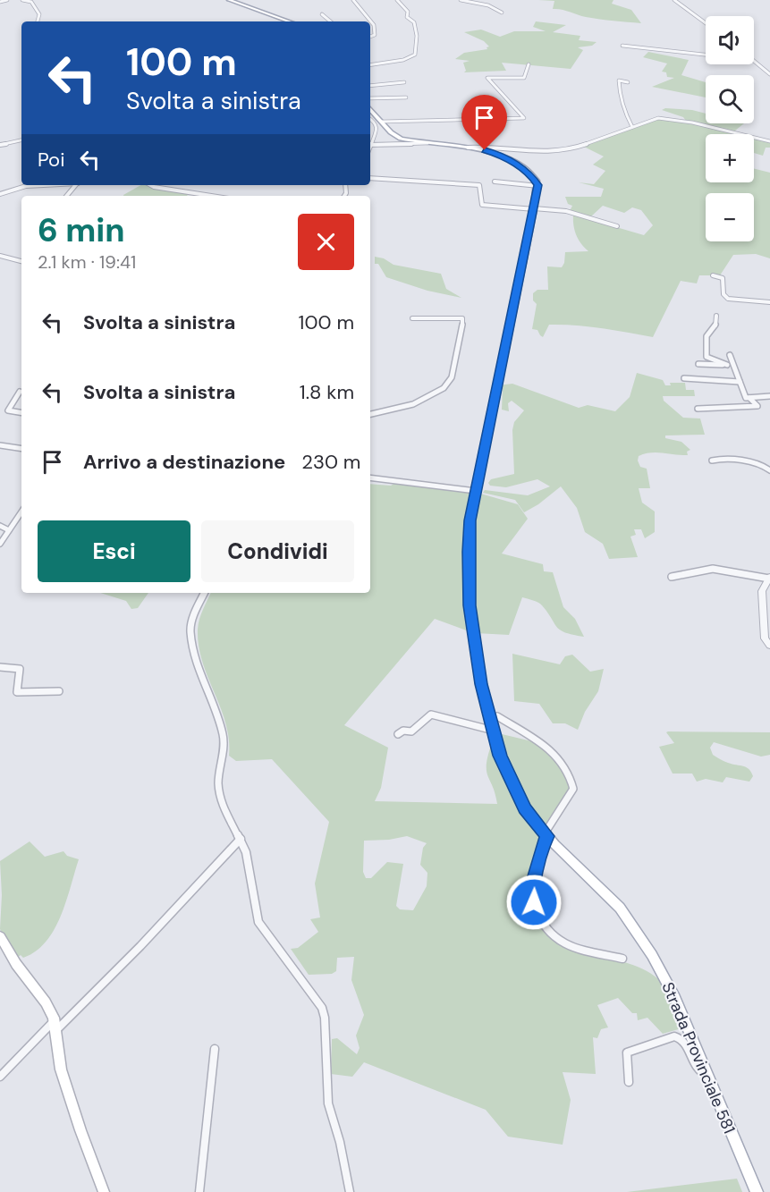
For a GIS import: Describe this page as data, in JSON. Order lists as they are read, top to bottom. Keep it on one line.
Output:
{"streets":{"main road":["Strada Provinciale 581"]},"page":{"map_buttons":["+","−"],"turn":["100 m","Svolta a sinistra"],"then":"Poi","heading":["6 min","2.1 km · 19:41"],"list":[{"name":"Svolta a sinistra","value":"100 m"},{"name":"Svolta a sinistra","value":"1.8 km"},{"name":"Arrivo a destinazione","value":"230 m"}],"buttons":["Esci","Condividi"]}}
